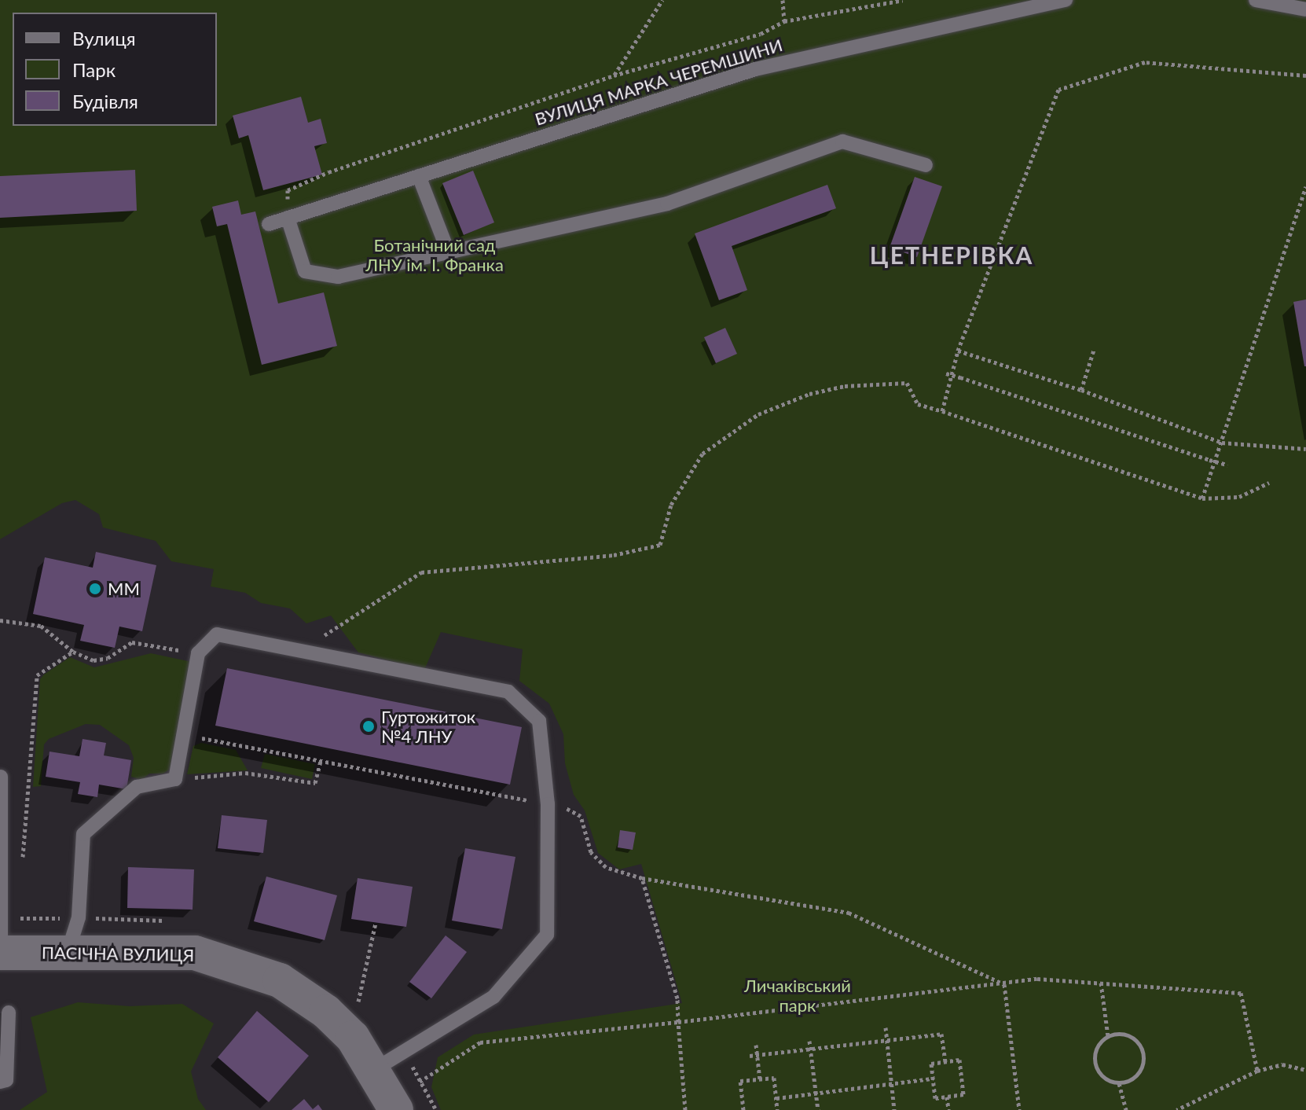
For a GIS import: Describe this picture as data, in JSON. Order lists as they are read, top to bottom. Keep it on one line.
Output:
{"streets":{"main road":["ПАСІЧНА ВУЛИЦЯ"],"lane":["ВУЛИЦЯ МАРКА ЧЕРЕМШИНИ"]},"districts":["ЦЕТНЕРІВКА"],"parks":["Ботанічний сад ЛНУ ім. І. Франка","Личаківський парк"],"places":["MM","Гуртожиток №4 ЛНУ"],"legend":["Вулиця","Парк","Будівля"]}
